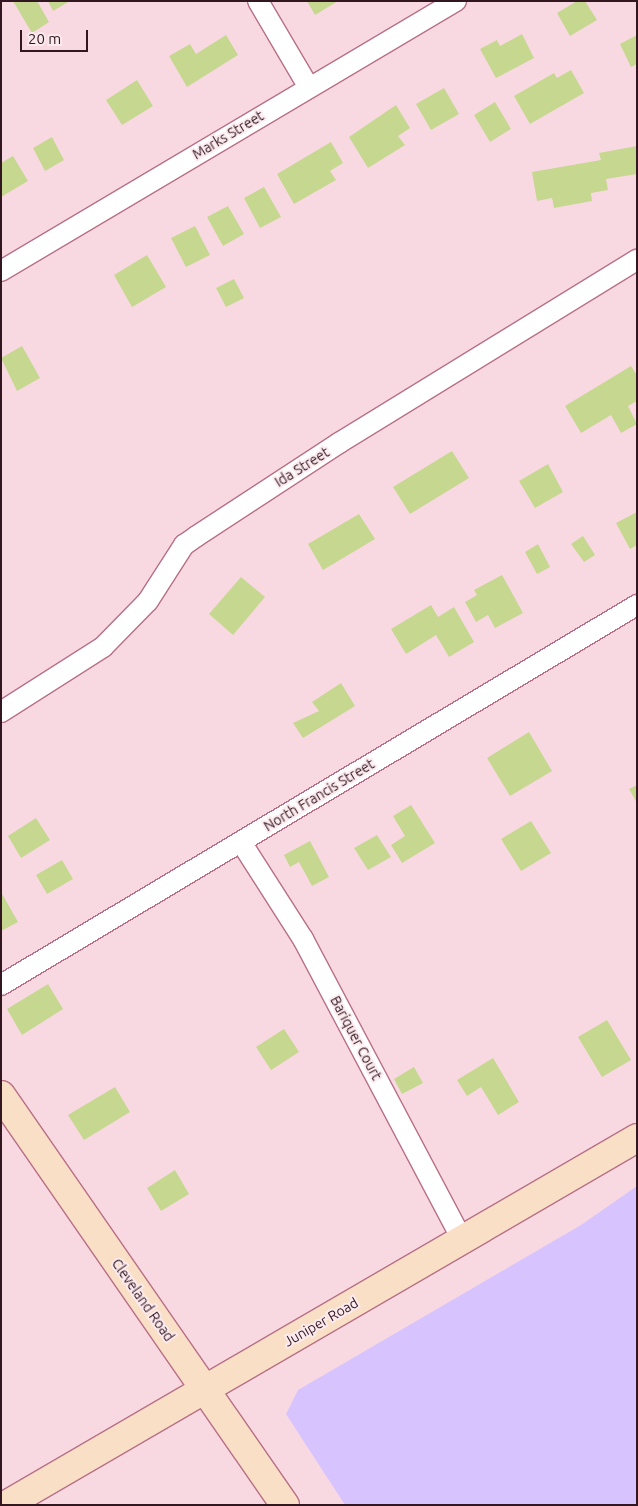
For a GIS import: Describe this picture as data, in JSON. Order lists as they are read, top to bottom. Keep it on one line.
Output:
{"streets":{"street":["Marks Street","Ida Street","North Francis Street","Bariquer Court","Cleveland Road","Juniper Road"]},"crossings":[["North Francis Street","Bariquer Court"],["Bariquer Court","Juniper Road"],["Cleveland Road","Juniper Road"]],"scale_bar":"20 m"}
